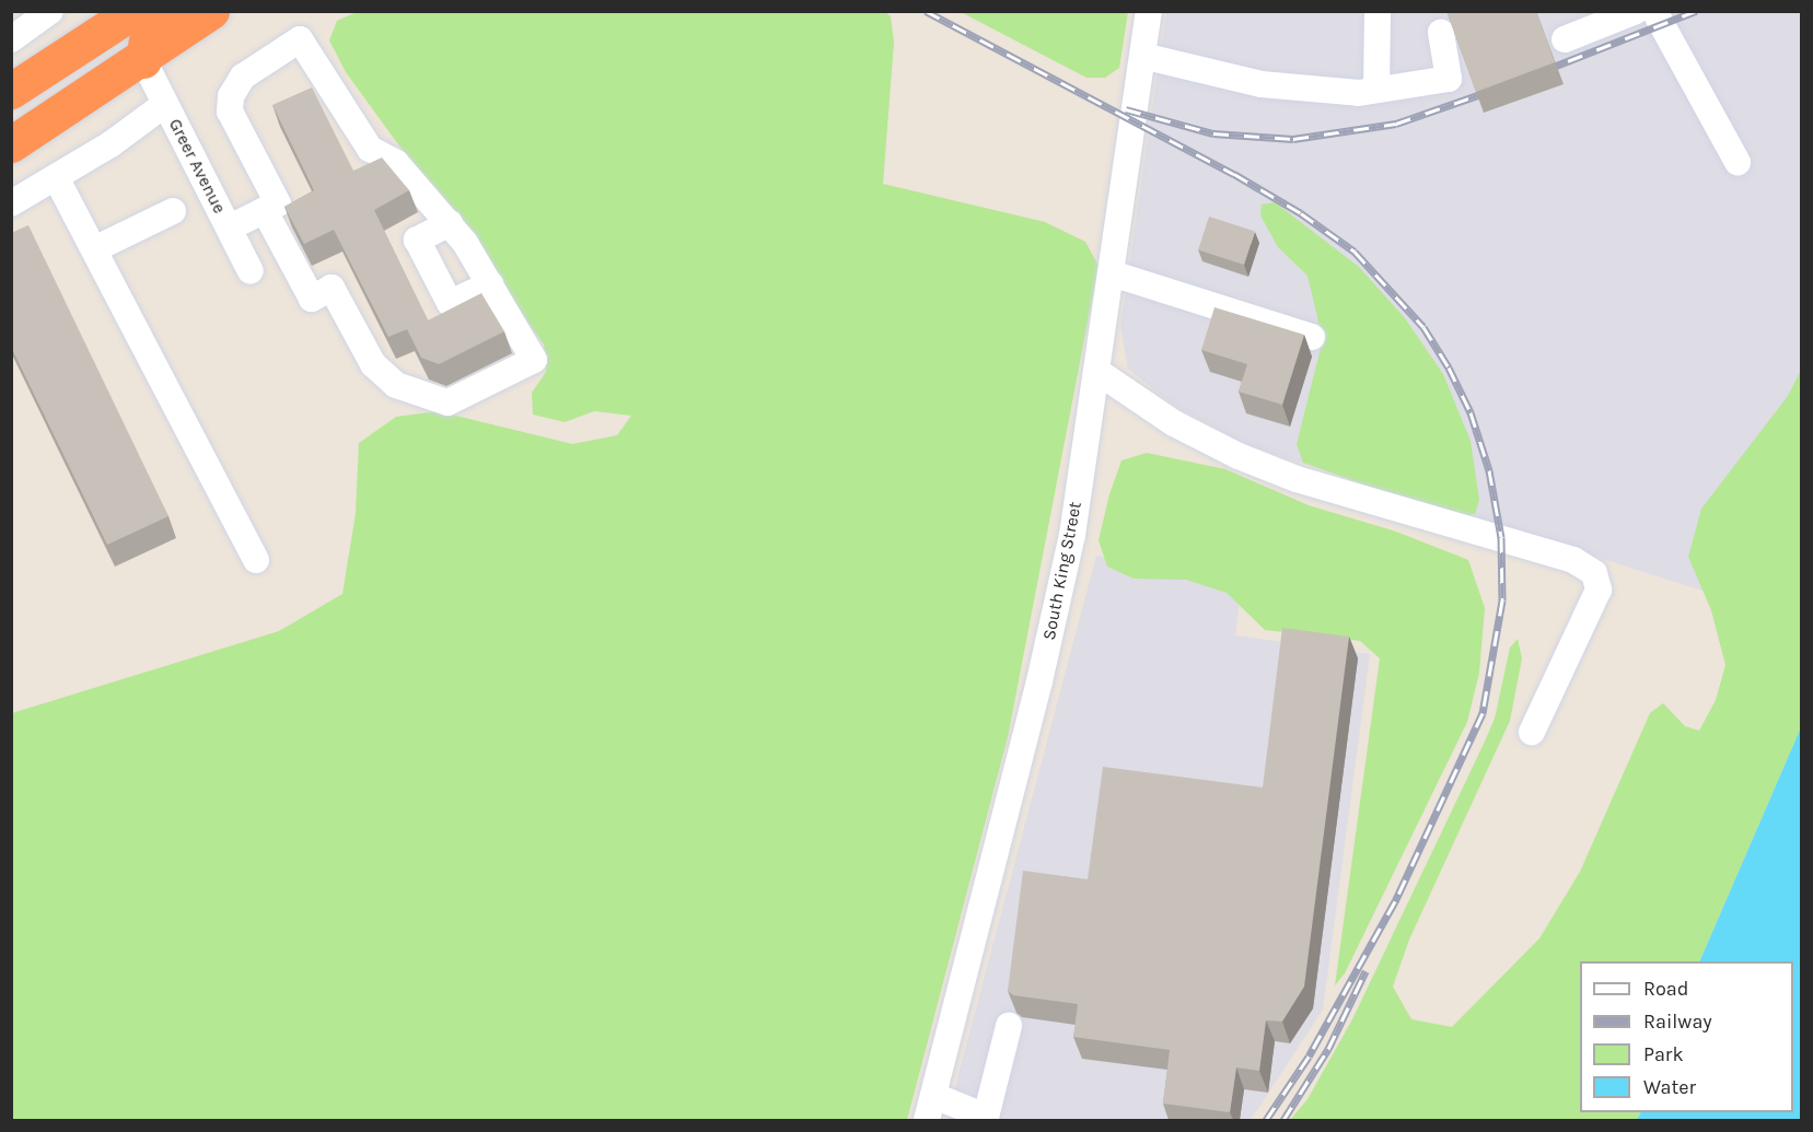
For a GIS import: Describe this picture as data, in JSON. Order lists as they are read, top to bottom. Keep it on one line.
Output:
{"streets":{"street":["Greer Avenue","South King Street"]},"legend":["Road","Railway","Park","Water"]}
